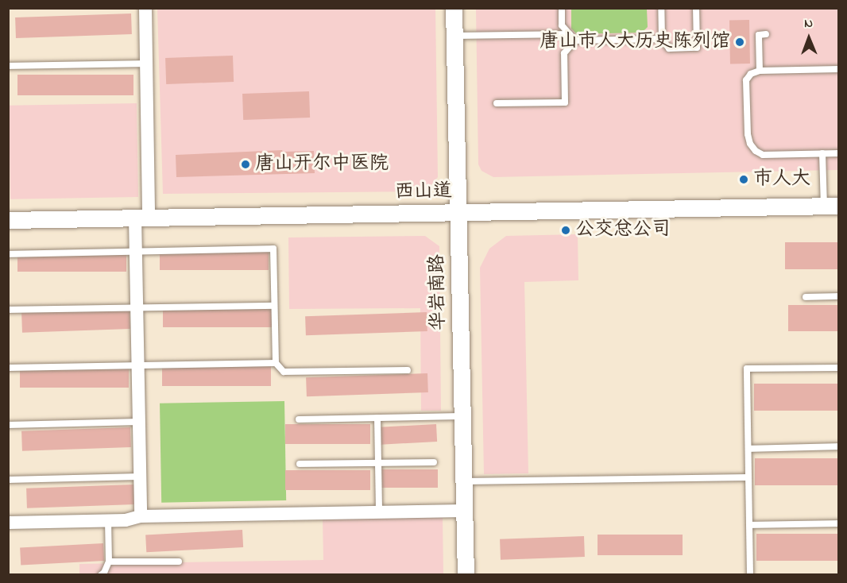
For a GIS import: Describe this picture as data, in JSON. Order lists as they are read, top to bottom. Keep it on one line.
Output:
{"streets":{"street":["西山道","华岩南路"]},"crossings":[["西山道","华岩南路"]],"places":["唐山市人大历史陈列馆","唐山开尔中医院","市人大","公交总公司"],"north":"top"}
